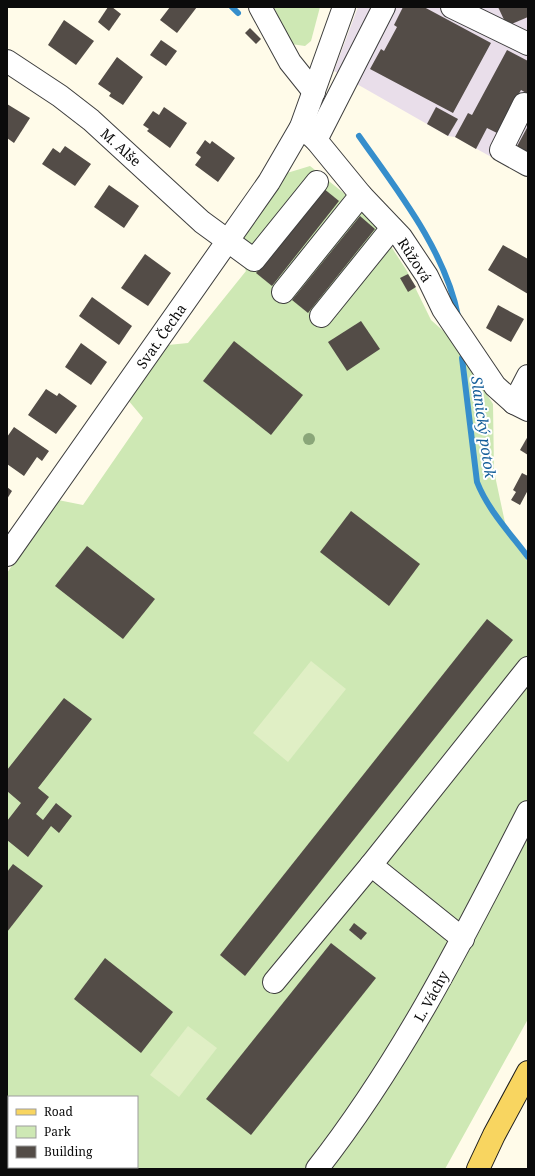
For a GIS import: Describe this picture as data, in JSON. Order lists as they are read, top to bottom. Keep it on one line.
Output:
{"streets":{"street":["M. Alše","Růžová","Svat. Čecha","L. Váchy"]},"crossings":[["M. Alše","Svat. Čecha"],["Růžová","Svat. Čecha"]],"water":["Slanický potok"],"legend":["Road","Park","Building"]}
